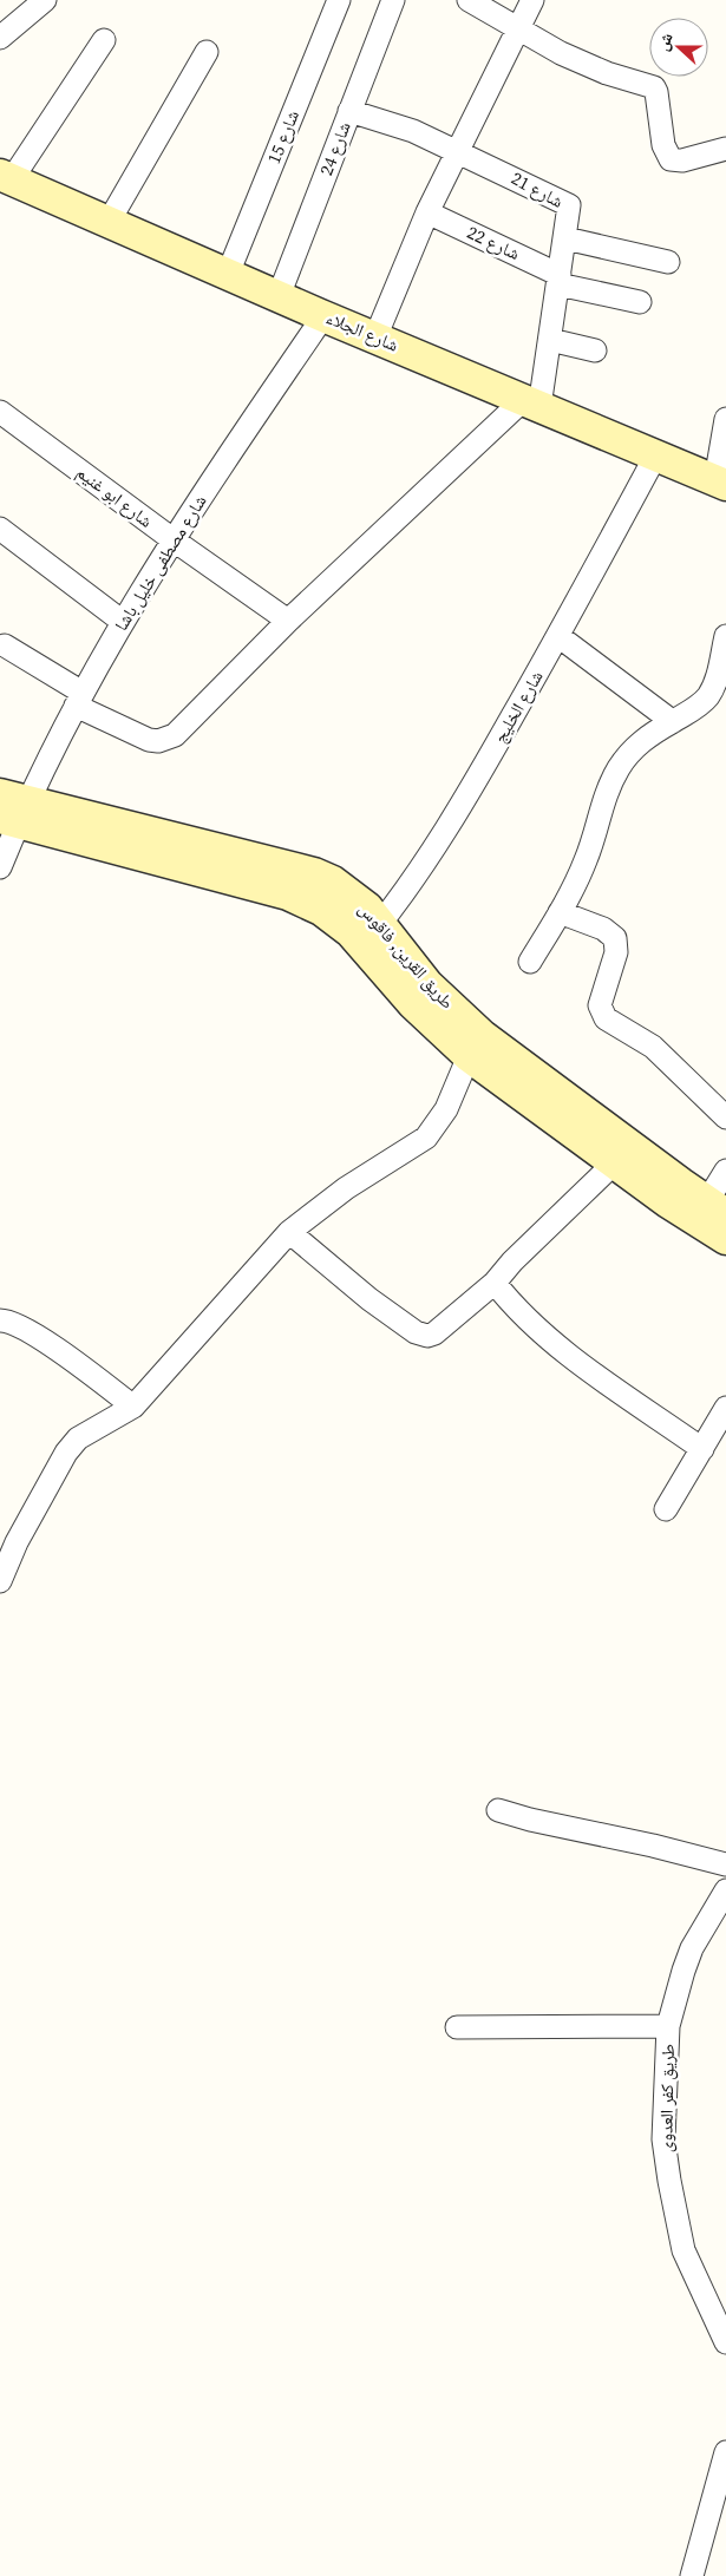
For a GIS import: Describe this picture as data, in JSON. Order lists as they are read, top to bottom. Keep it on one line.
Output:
{"streets":{"main road":["شارع الجلاء","طريق القرين, فاقوس"],"street":["شارع 15","شارع 24","شارع 21","شارع 22","شارع ابو غنيم","شارع مصطفى خليل باشا","شارع الخليج","طريق كفر العدوى"]},"crossings":[["شارع 15","شارع الجلاء"],["شارع 24","شارع 21"],["شارع 24","شارع الجلاء"],["شارع 21","شارع 22"],["شارع 21","شارع الجلاء"],["شارع الجلاء","شارع مصطفى خليل باشا"],["شارع الجلاء","شارع الخليج"],["شارع ابو غنيم","شارع مصطفى خليل باشا"],["شارع مصطفى خليل باشا","طريق القرين, فاقوس"],["شارع الخليج","طريق القرين, فاقوس"]],"north":"left"}
